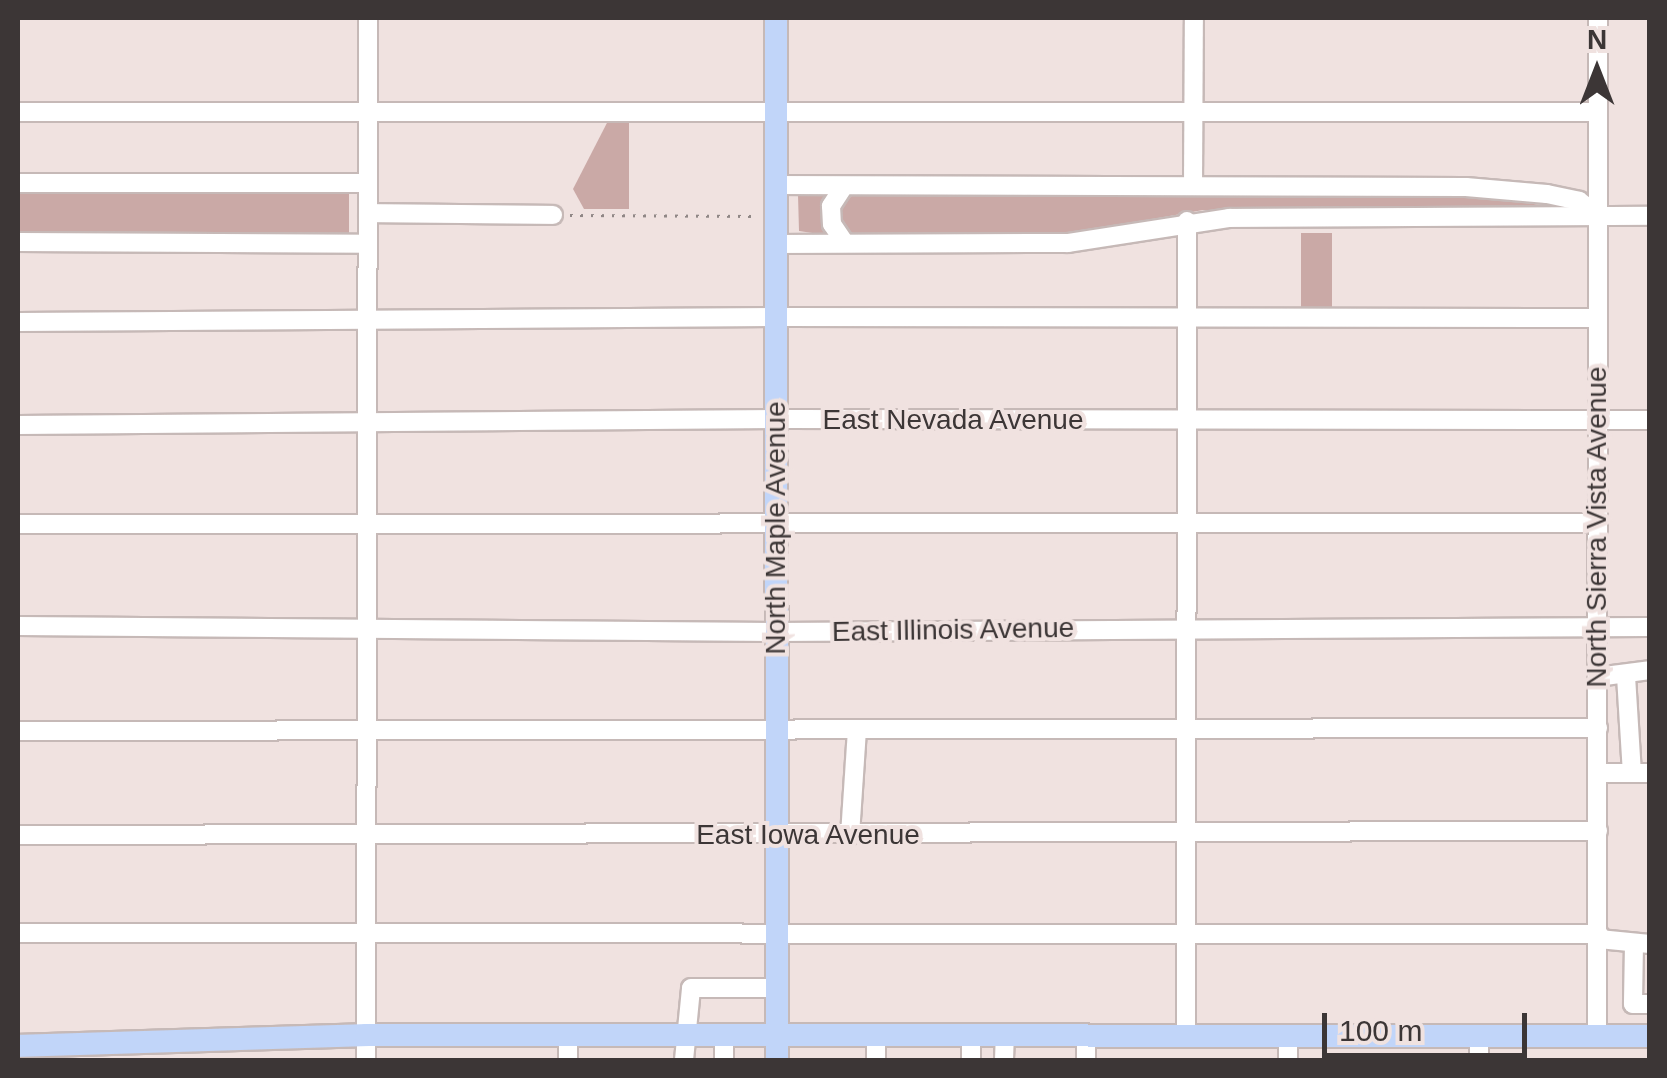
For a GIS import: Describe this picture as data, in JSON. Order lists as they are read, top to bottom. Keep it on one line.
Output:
{"streets":{"main road":["North Maple Avenue"],"street":["East Nevada Avenue","North Sierra Vista Avenue","East Illinois Avenue","East Iowa Avenue"]},"crossings":[["East Nevada Avenue","North Sierra Vista Avenue"],["East Nevada Avenue","North Maple Avenue"],["North Sierra Vista Avenue","East Illinois Avenue"],["North Sierra Vista Avenue","East Iowa Avenue"],["North Maple Avenue","East Illinois Avenue"],["North Maple Avenue","East Iowa Avenue"]],"scale_bar":"100 m","north":"top"}
